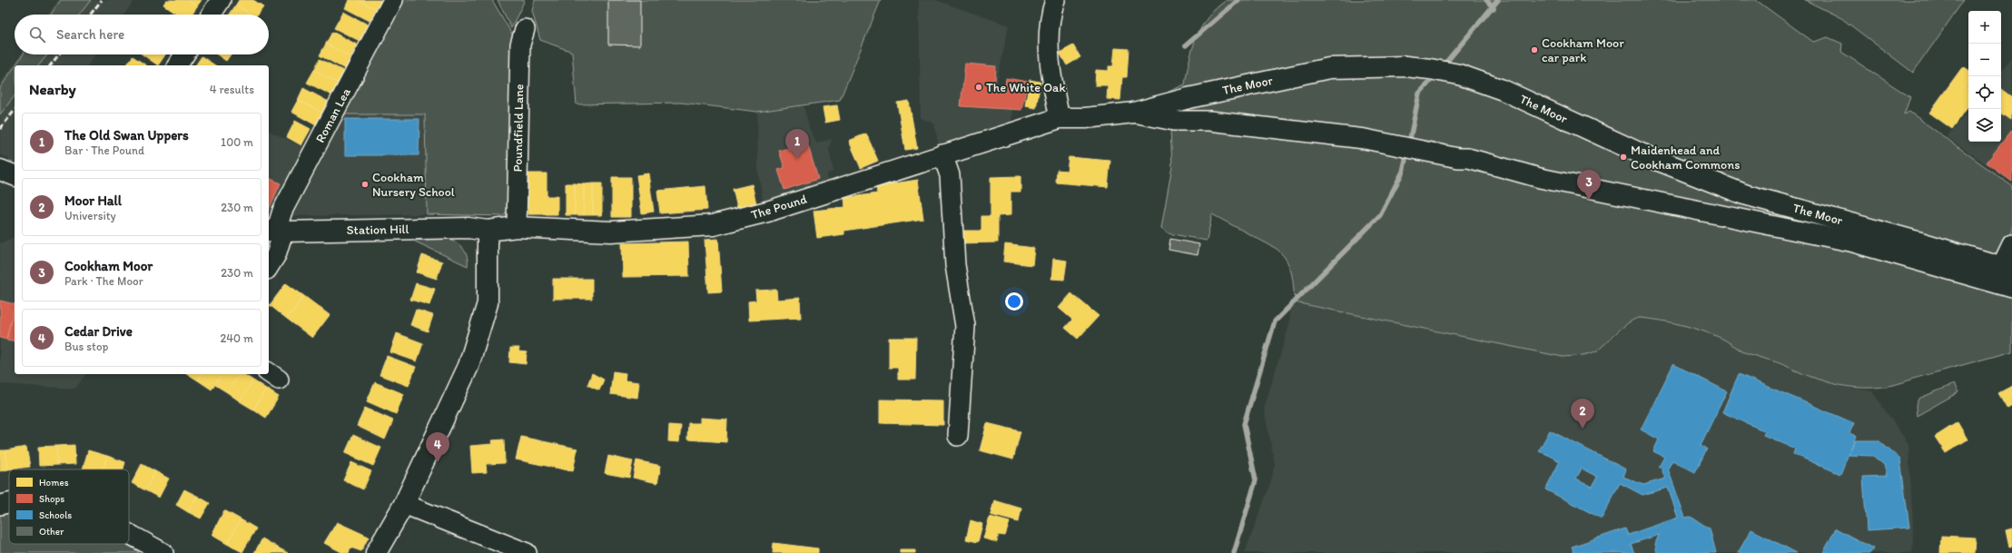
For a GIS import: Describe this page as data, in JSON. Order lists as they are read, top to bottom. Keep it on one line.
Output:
{"streets":{"main road":["The Moor","The Pound","Station Hill"],"street":["Roman Lea","Poundfield Lane"]},"crossings":[["The Moor","The Pound"],["Roman Lea","Station Hill"],["Poundfield Lane","The Pound"],["The Pound","Station Hill"]],"places":["Cookham Moor car park","The White Oak","Maidenhead and Cookham Commons","Cookham Nursery School"],"legend":["Homes","Shops","Schools","Other"],"page":{"map_buttons":["+","−"],"search":"Search here","heading":["Nearby","4 results"],"list":[{"mark":"1","name":"The Old Swan Uppers","note":"Bar · The Pound","value":"100 m"},{"mark":"2","name":"Moor Hall","note":"University","value":"230 m"},{"mark":"3","name":"Cookham Moor","note":"Park · The Moor","value":"230 m"},{"mark":"4","name":"Cedar Drive","note":"Bus stop","value":"240 m"}],"pins":["1","3","2","4"]}}
